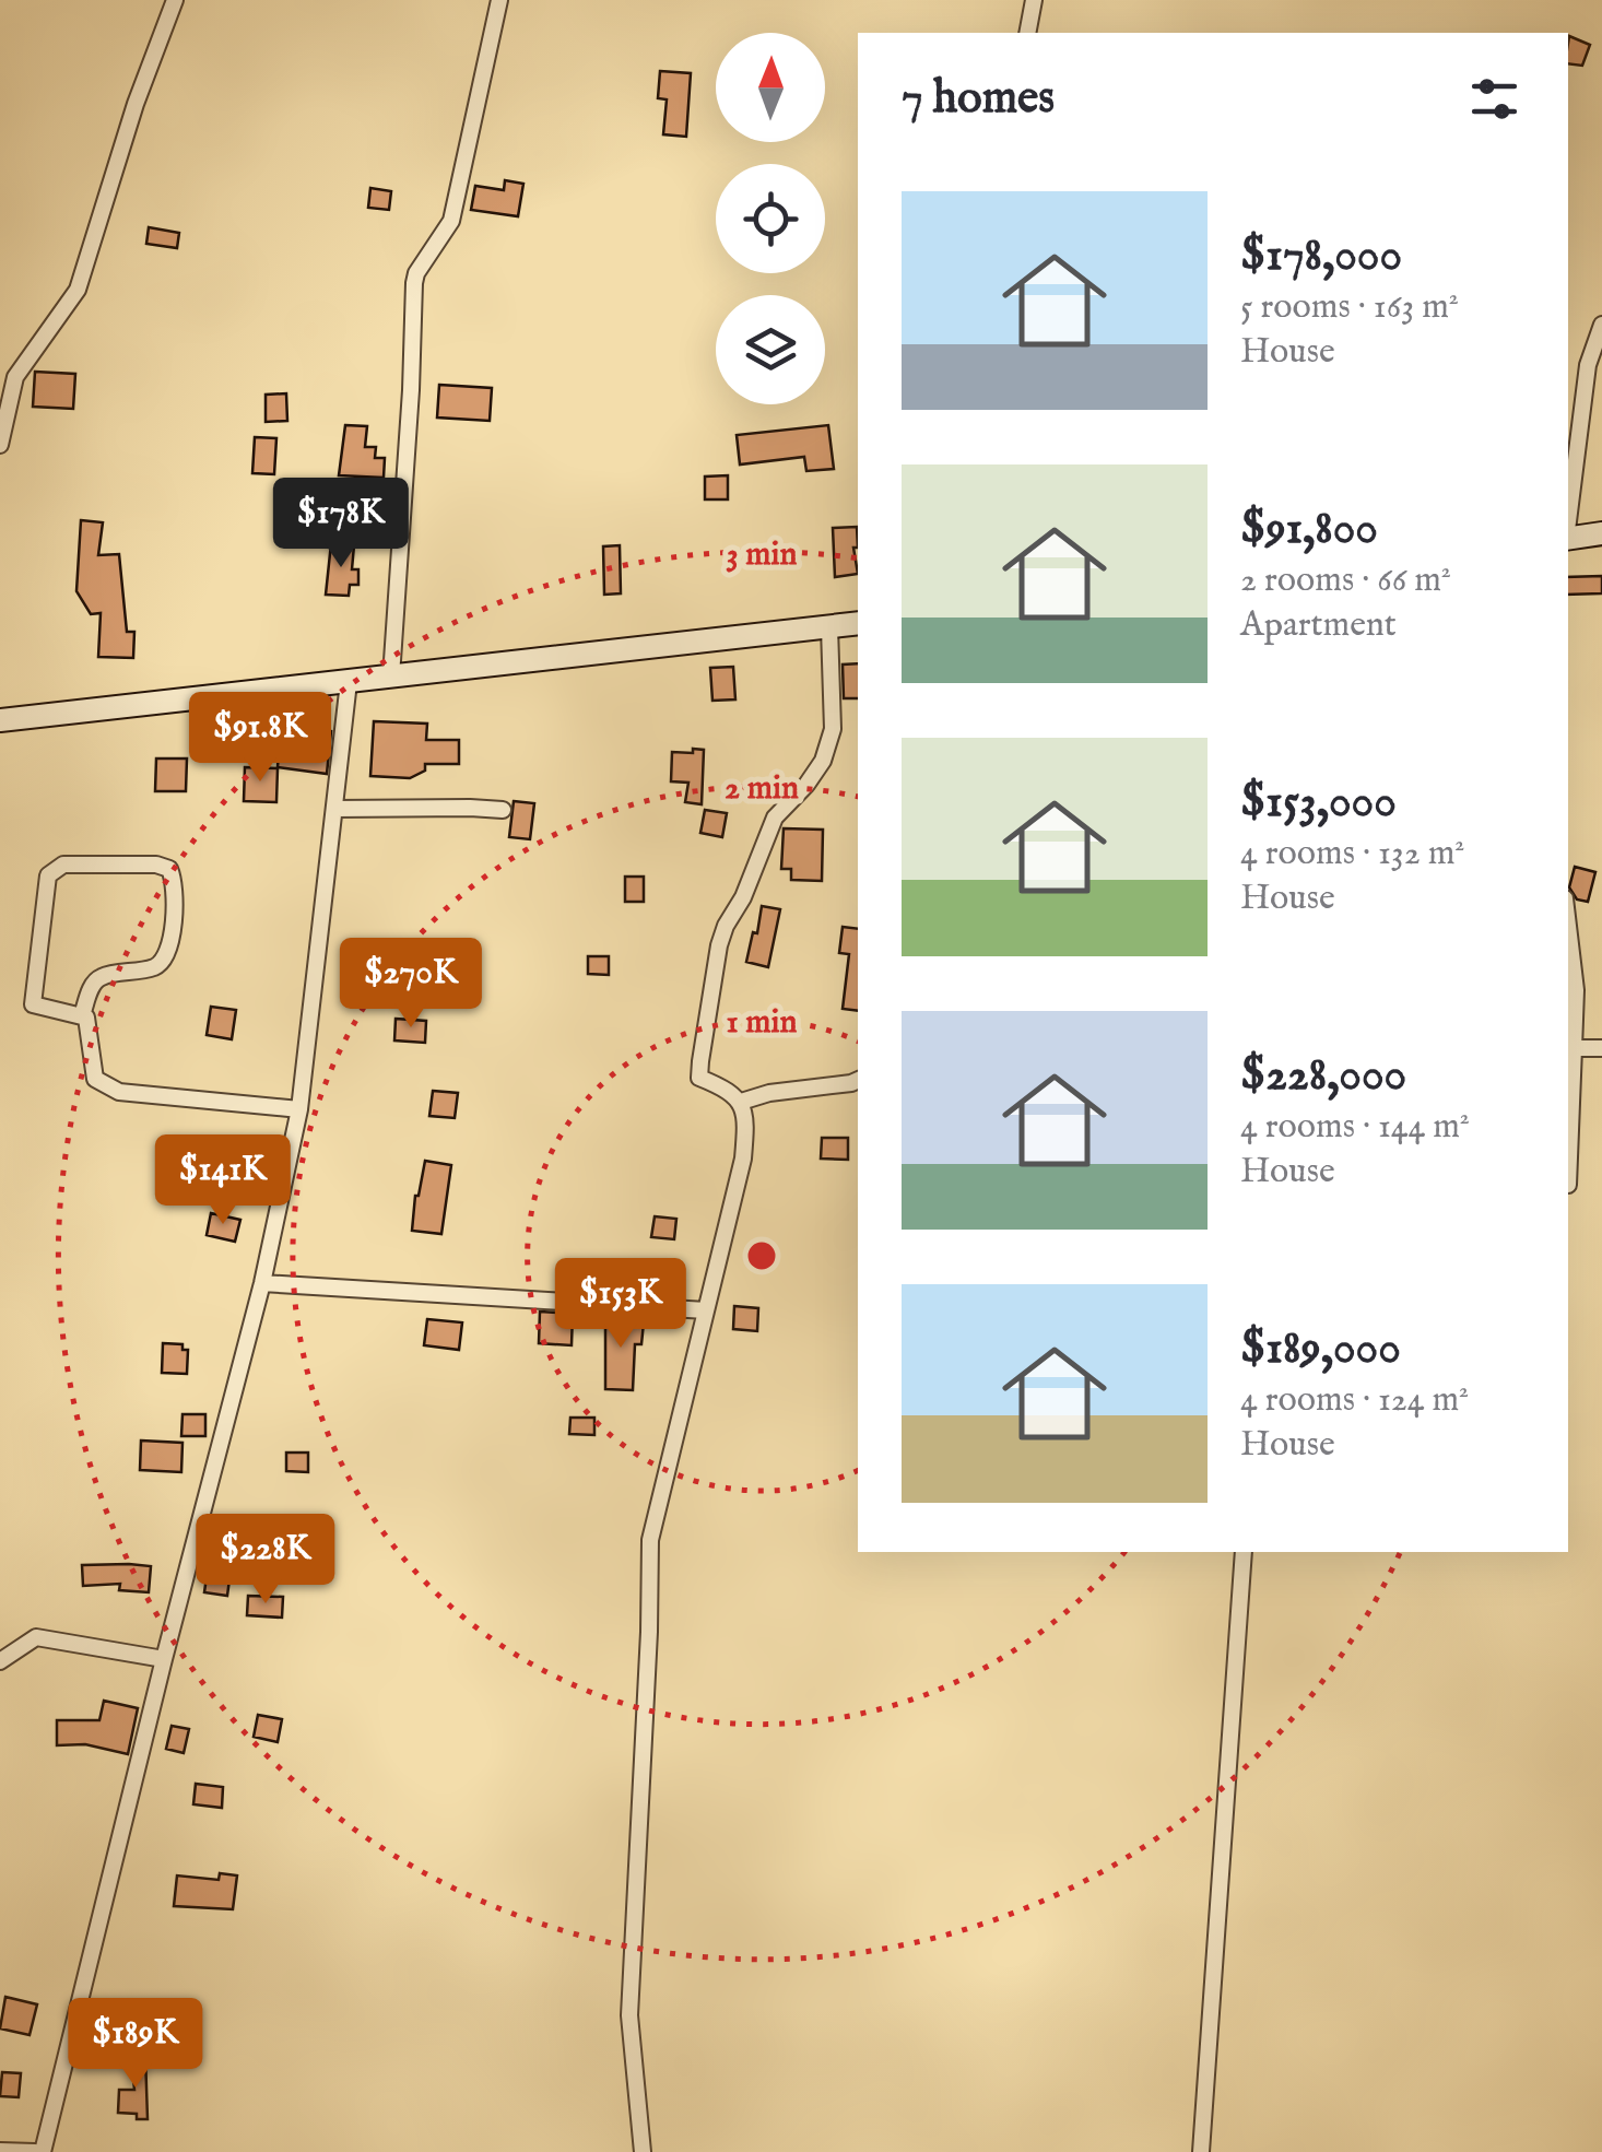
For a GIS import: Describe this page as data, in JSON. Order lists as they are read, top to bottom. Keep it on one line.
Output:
{"north":"top","page":{"heading":"7 homes","list":[{"name":"$178,000","note":"5 rooms · 163 m² · House"},{"name":"$91,800","note":"2 rooms · 66 m² · Apartment"},{"name":"$153,000","note":"4 rooms · 132 m² · House"},{"name":"$228,000","note":"4 rooms · 144 m² · House"},{"name":"$189,000","note":"4 rooms · 124 m² · House"}],"price":["$178K","$91.8K","$270K","$141K","$153K","$228K","$189K"]},"rings":["3 min","2 min","1 min"]}
